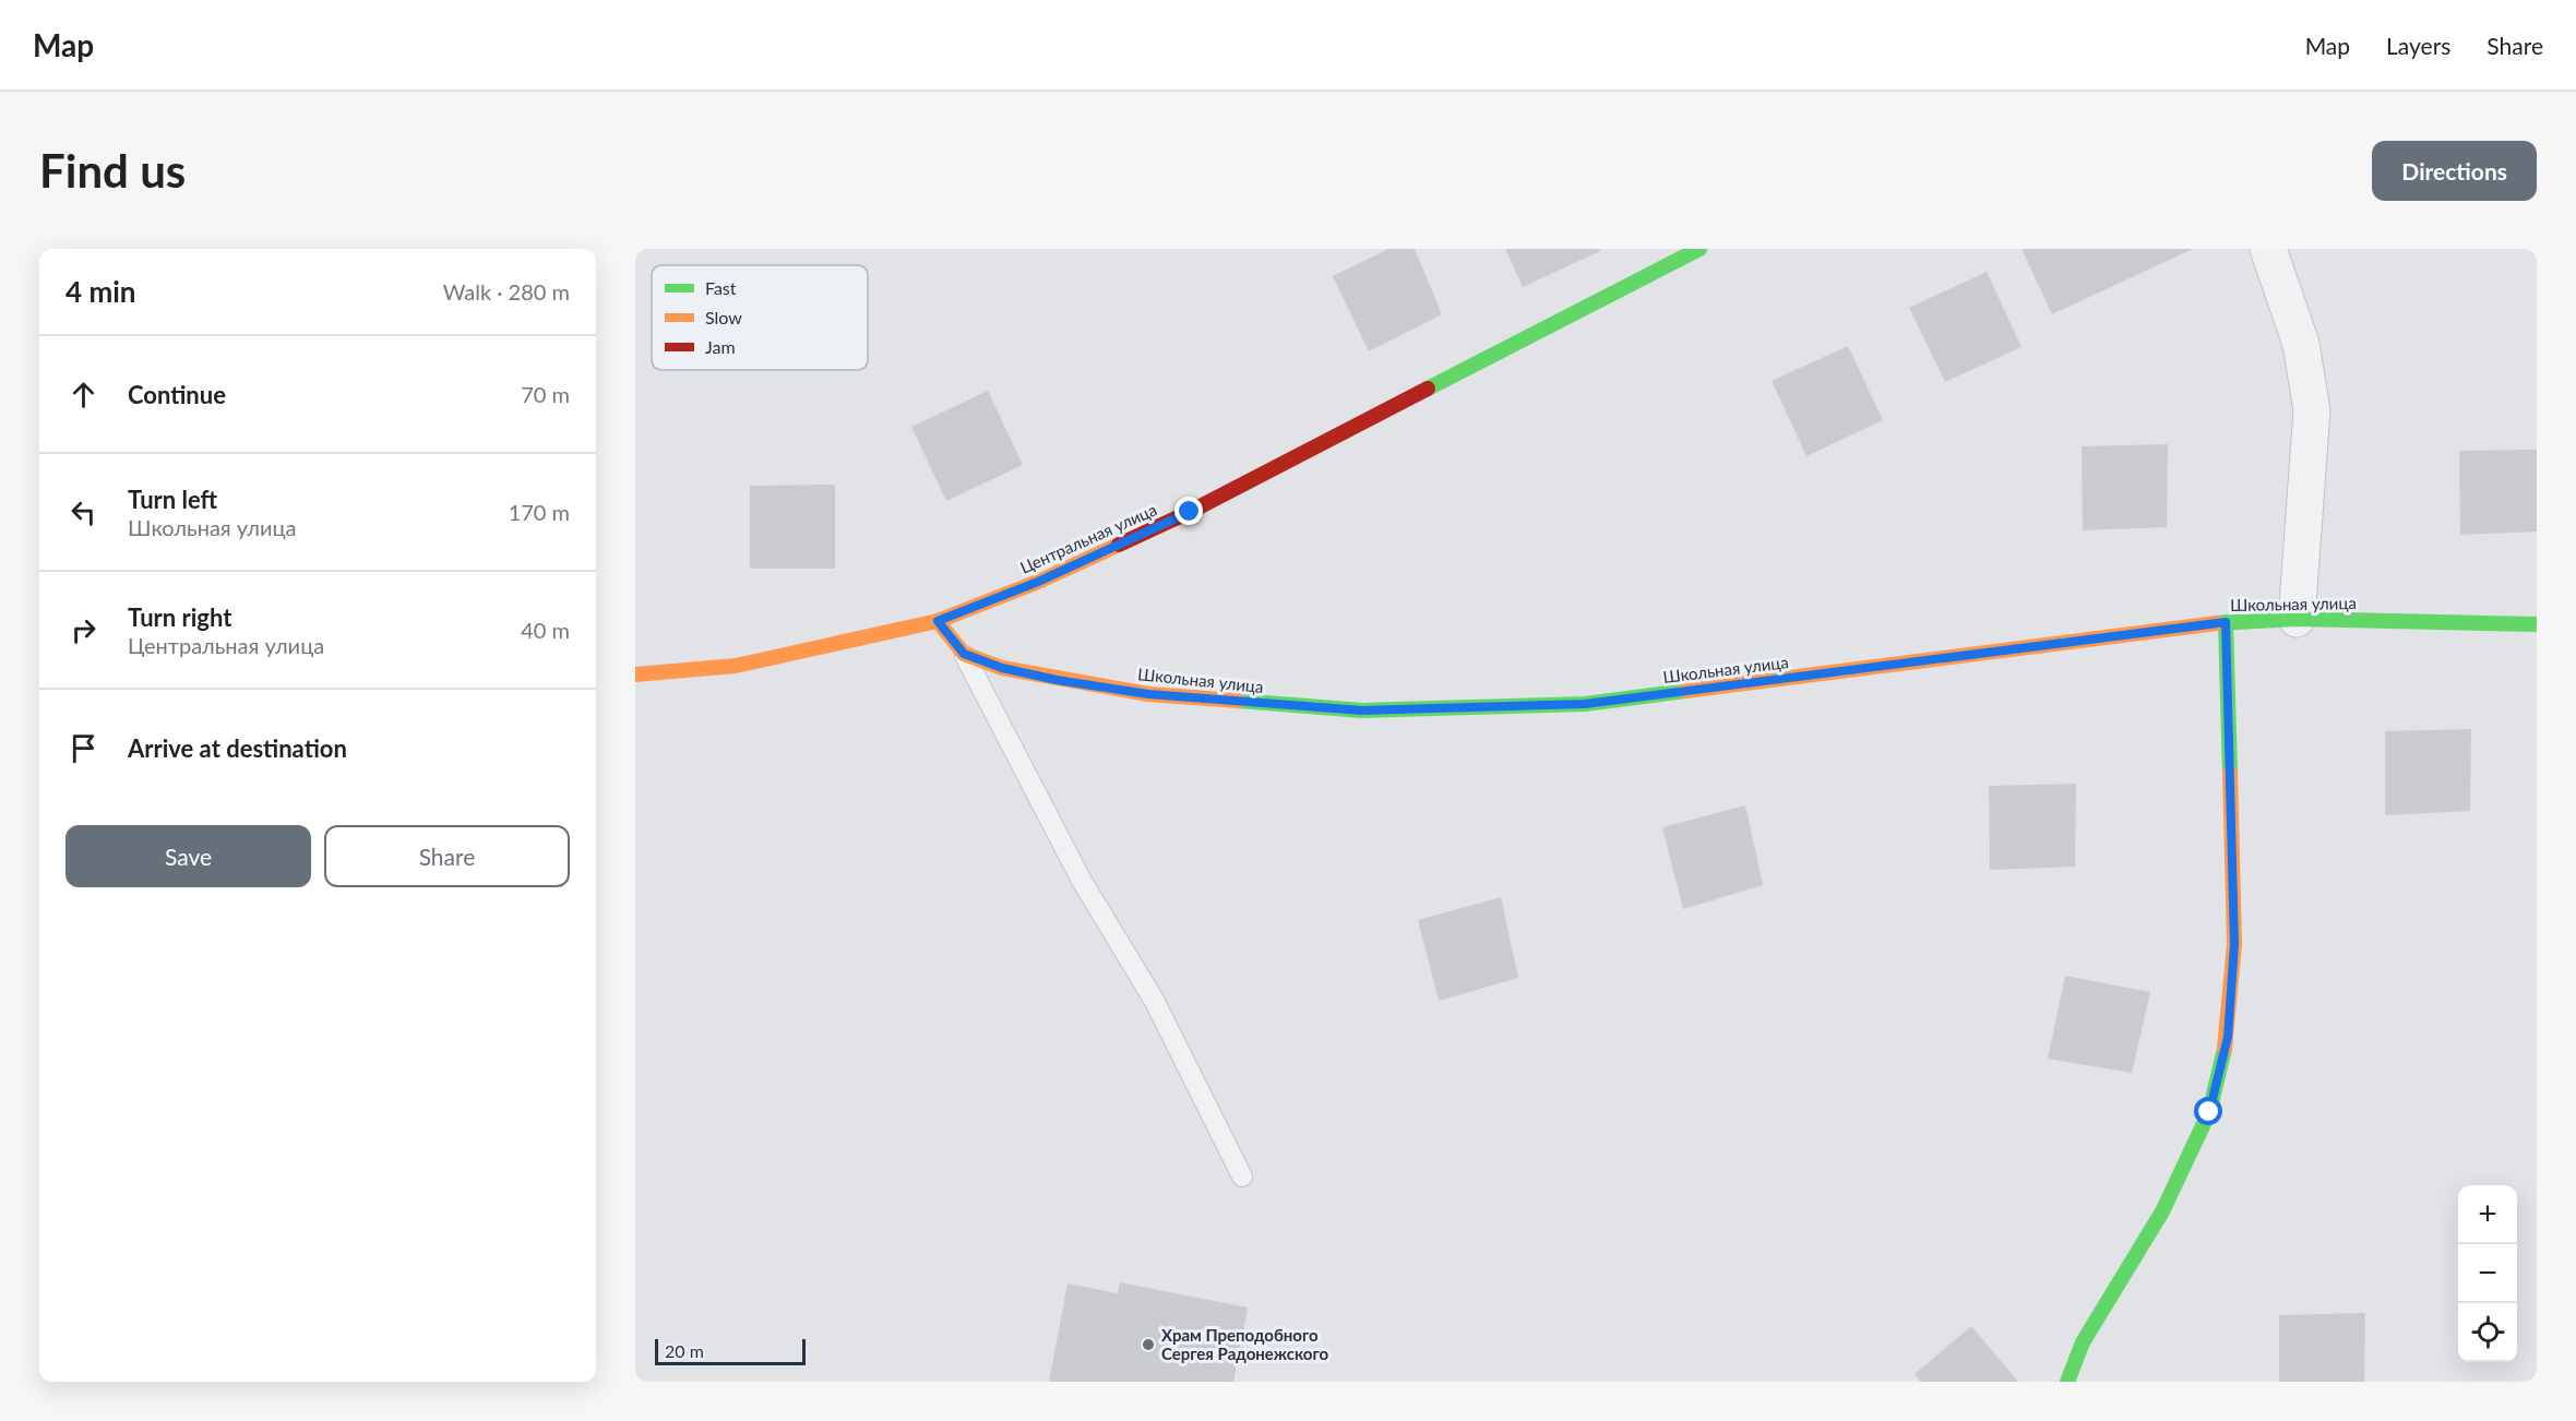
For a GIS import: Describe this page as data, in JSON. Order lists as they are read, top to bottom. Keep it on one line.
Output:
{"streets":{"street":["Центральная улица","Школьная улица"]},"places":["Храм Преподобного Сергея Радонежского"],"legend":["Fast","Slow","Jam"],"scale_bar":"20 m","page":{"header":"Map","nav":["Map","Layers","Share"],"buttons":["Directions",["Save","Share"]],"title":"Find us","heading":["4 min","Walk · 280 m"],"list":[["Continue","70 m"],["Turn left","Школьная улица","170 m"],["Turn right","Центральная улица","40 m"],"Arrive at destination"],"map_buttons":["+","−"],"scale":"20 m"}}
